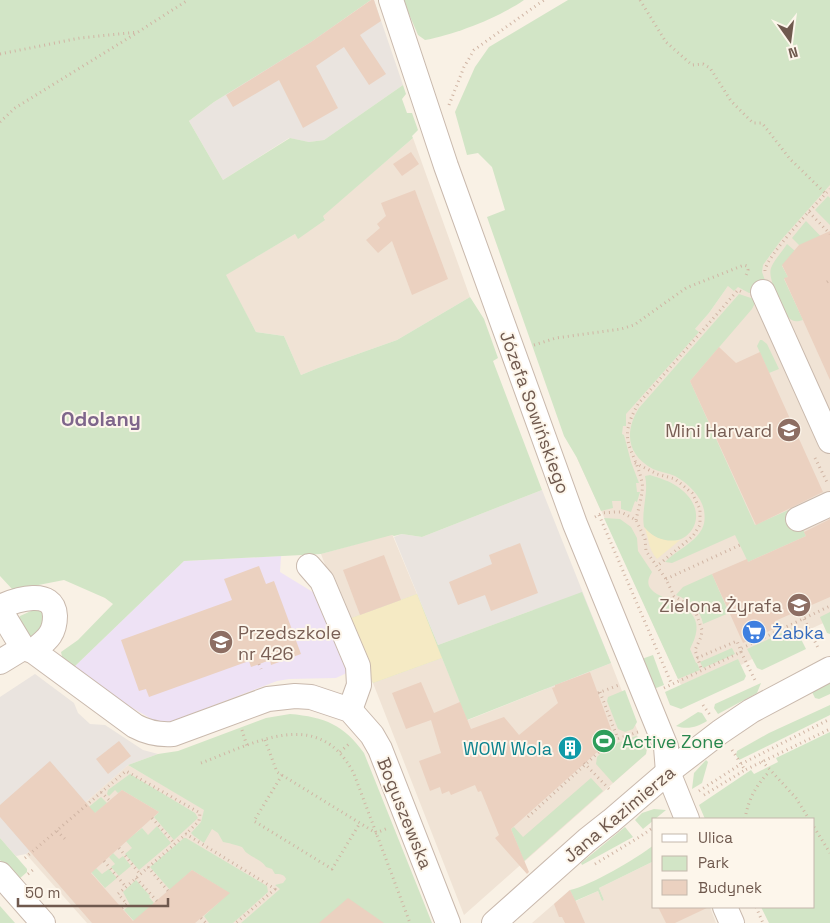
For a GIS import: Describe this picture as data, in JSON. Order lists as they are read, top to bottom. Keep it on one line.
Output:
{"streets":{"street":["Józefa Sowińskiego","Boguszewska","Jana Kazimierza"]},"crossings":[["Józefa Sowińskiego","Jana Kazimierza"]],"districts":["Odolany"],"places":{"school or university":["Mini Harvard","Zielona Żyrafa","Przedszkole nr 426"],"supermarket":["Żabka"],"sports":["Active Zone"],"building":["WOW Wola"]},"legend":["Ulica","Park","Budynek"],"scale_bar":"50 m","north":"bottom"}
